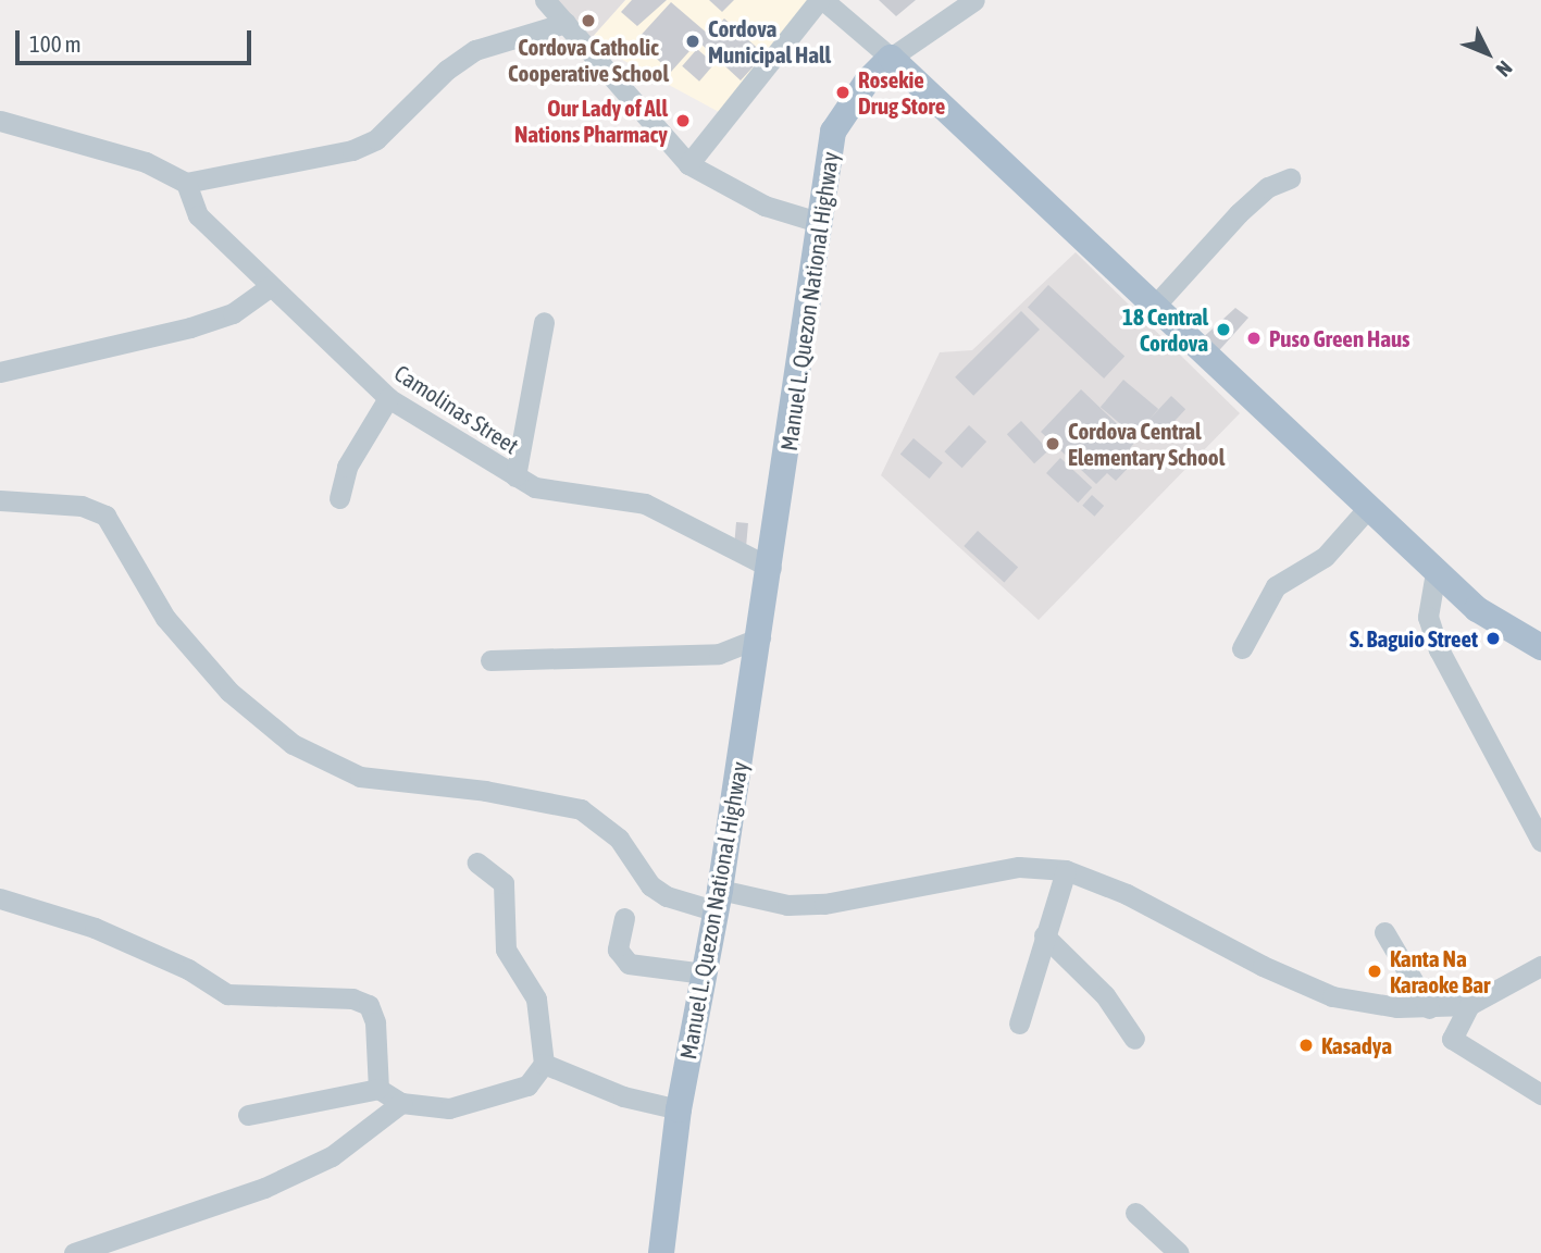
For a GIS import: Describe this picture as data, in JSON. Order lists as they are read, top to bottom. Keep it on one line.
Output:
{"streets":{"main road":["Manuel L. Quezon National Highway"],"street":["Camolinas Street"]},"crossings":[["Manuel L. Quezon National Highway","Camolinas Street"]],"places":["Cordova Catholic Cooperative School","Cordova Municipal Hall","Rosekie Drug Store","Our Lady of All Nations Pharmacy","18 Central Cordova","Puso Green Haus","Cordova Central Elementary School","S. Baguio Street","Kanta Na Karaoke Bar","Kasadya"],"scale_bar":"100 m","north":"bottom right"}
